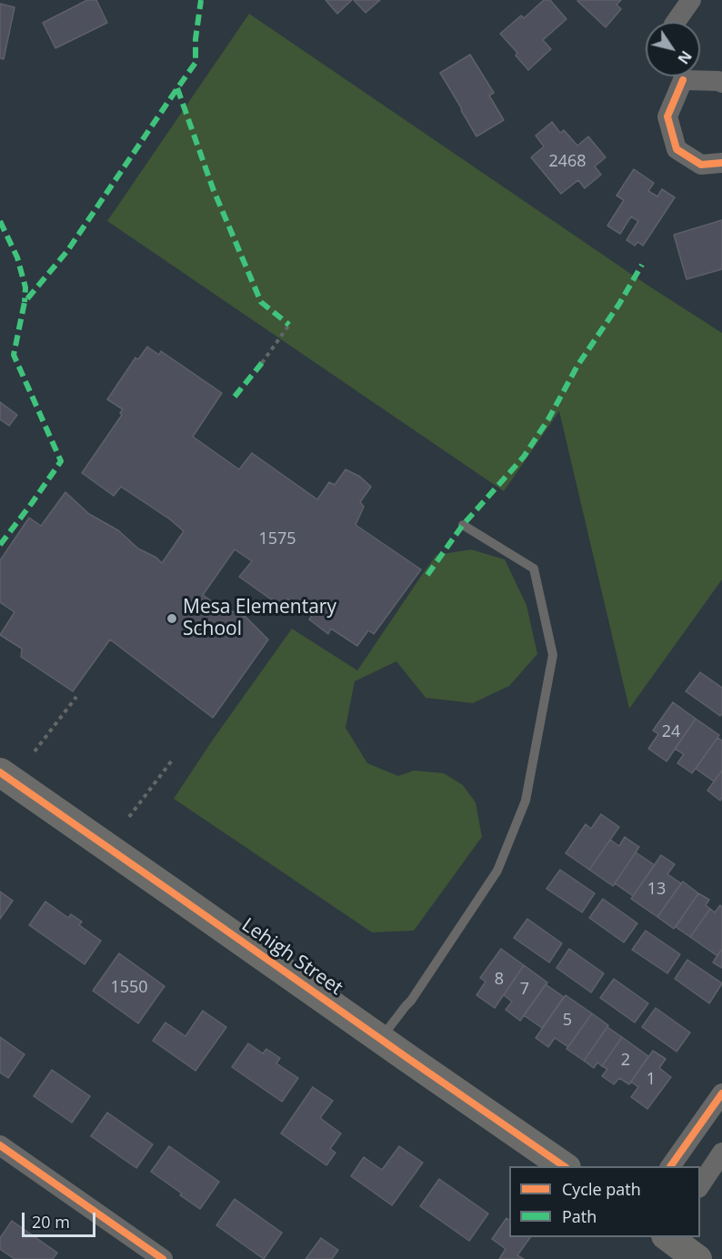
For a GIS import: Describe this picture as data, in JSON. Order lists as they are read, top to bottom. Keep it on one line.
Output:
{"streets":{"street":["Lehigh Street"]},"places":["Mesa Elementary School"],"house_numbers":["2468","1575","24","13","8","1550","7","5","2","1"],"legend":["Cycle path","Path"],"scale_bar":"20 m","north":"bottom right"}
